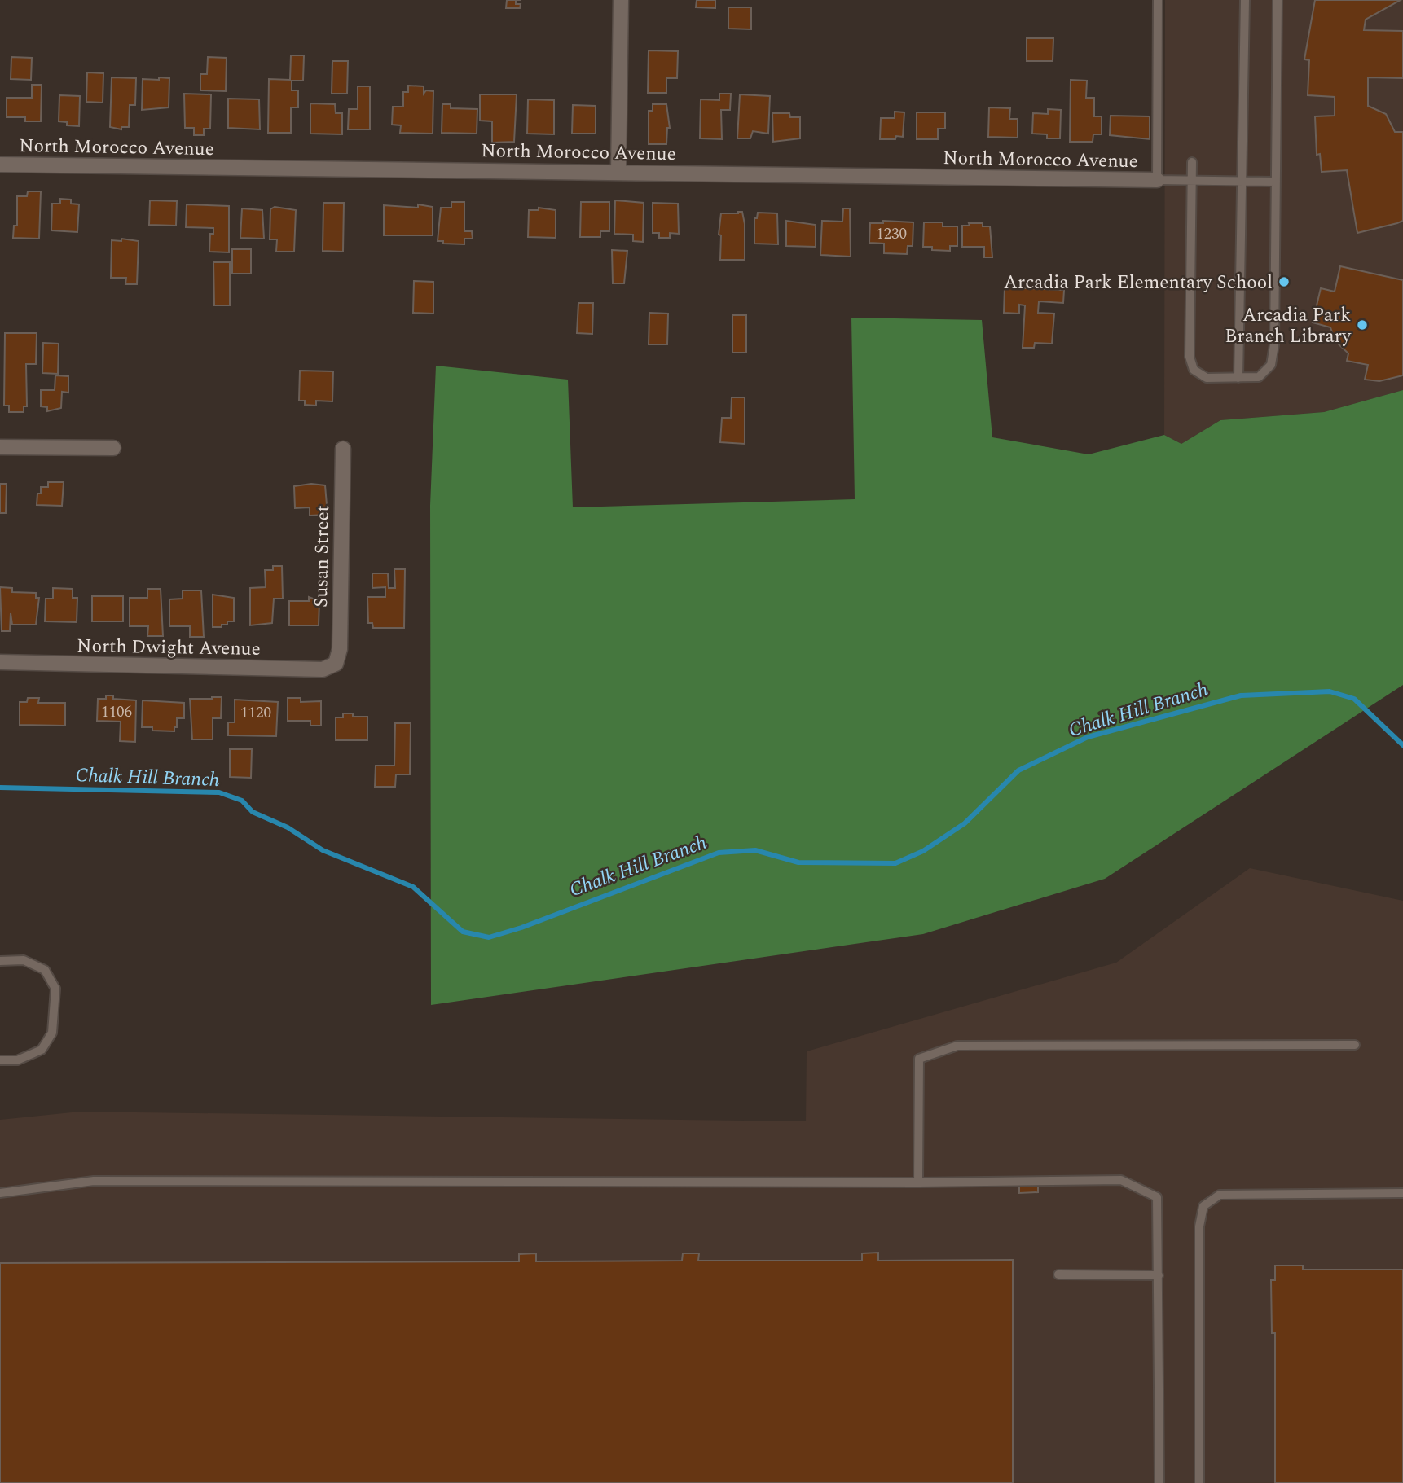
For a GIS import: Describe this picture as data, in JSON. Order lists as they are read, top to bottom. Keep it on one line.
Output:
{"streets":{"street":["North Morocco Avenue","Susan Street","North Dwight Avenue"]},"crossings":[["Susan Street","North Dwight Avenue"]],"water":["Chalk Hill Branch"],"places":["Arcadia Park Elementary School","Arcadia Park Branch Library"],"house_numbers":["1230","1106","1120"]}
